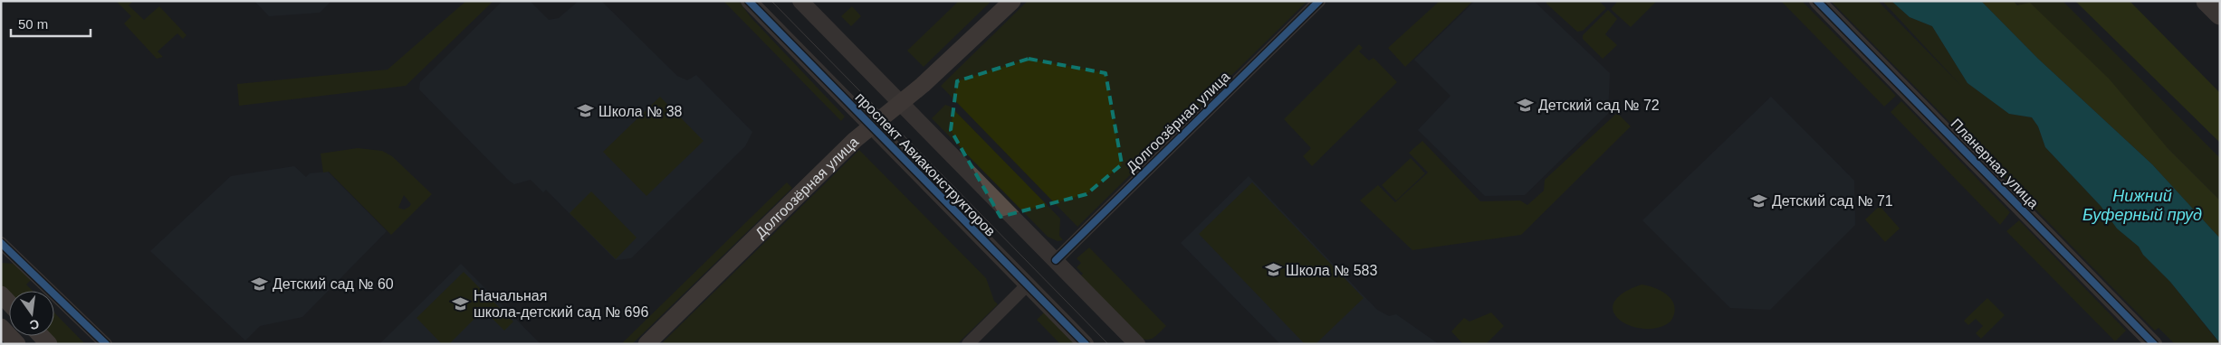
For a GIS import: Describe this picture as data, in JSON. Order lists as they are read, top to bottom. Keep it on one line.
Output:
{"streets":{"main road":["Долгоозёрная улица"],"street":["Планерная улица","проспект Авиаконструкторов"]},"crossings":[["Долгоозёрная улица","проспект Авиаконструкторов"]],"water":["Нижний Буферный пруд"],"places":{"school or university":["Детский сад № 72","Школа № 38","Детский сад № 71","Школа № 583","Детский сад № 60","Начальная школа-детский сад № 696"]},"scale_bar":"50 m","north":"bottom"}
